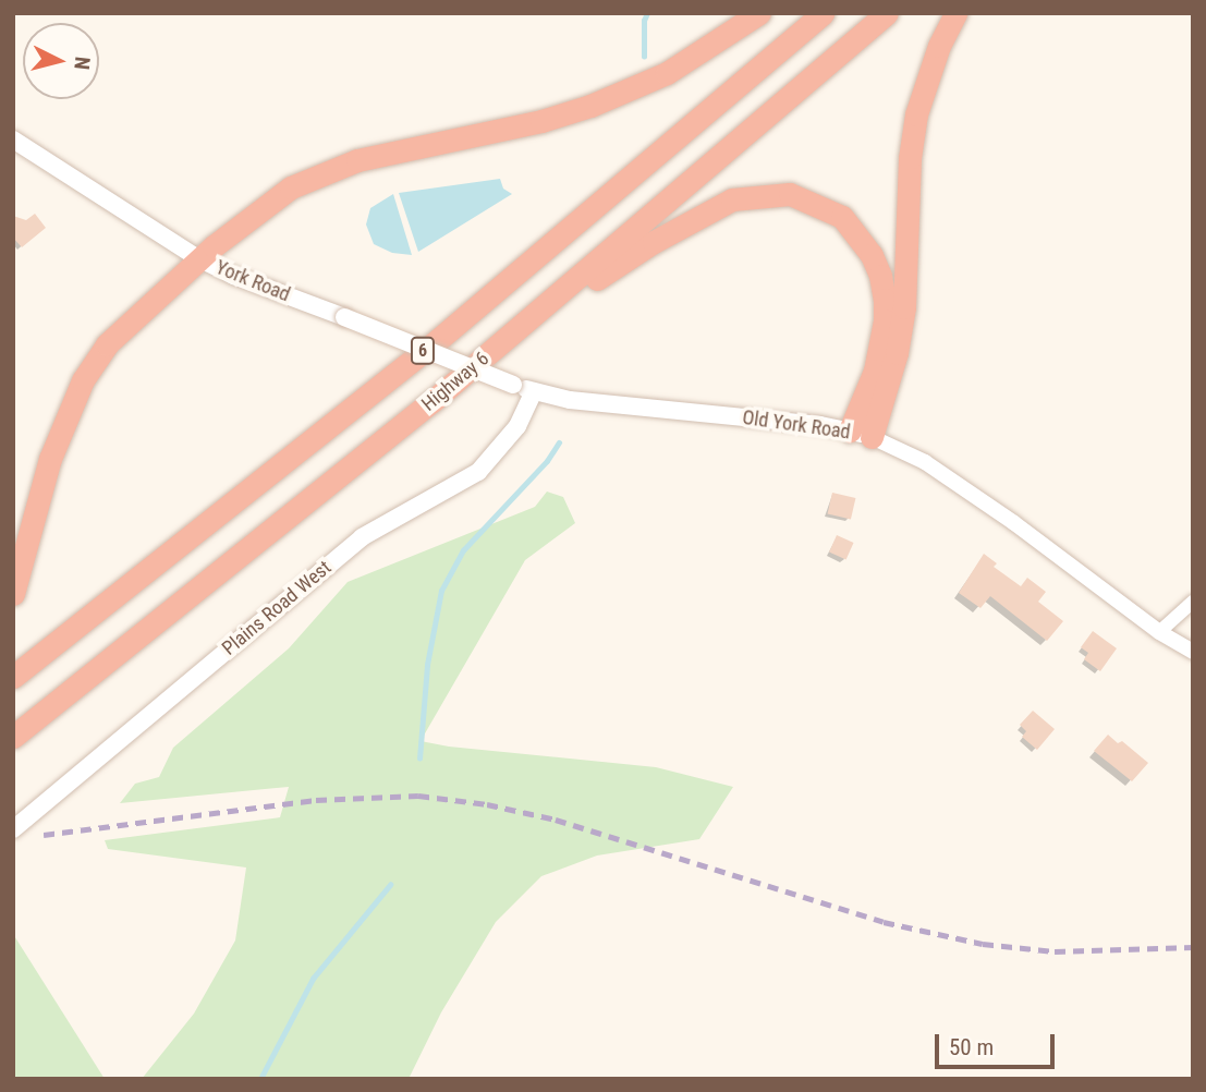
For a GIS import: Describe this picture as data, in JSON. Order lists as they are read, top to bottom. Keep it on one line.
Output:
{"streets":{"highway":["6","Highway 6"],"main road":["York Road","Old York Road","Plains Road West"]},"crossings":[["York Road","Old York Road"],["Old York Road","Plains Road West"]],"scale_bar":"50 m","north":"right"}
